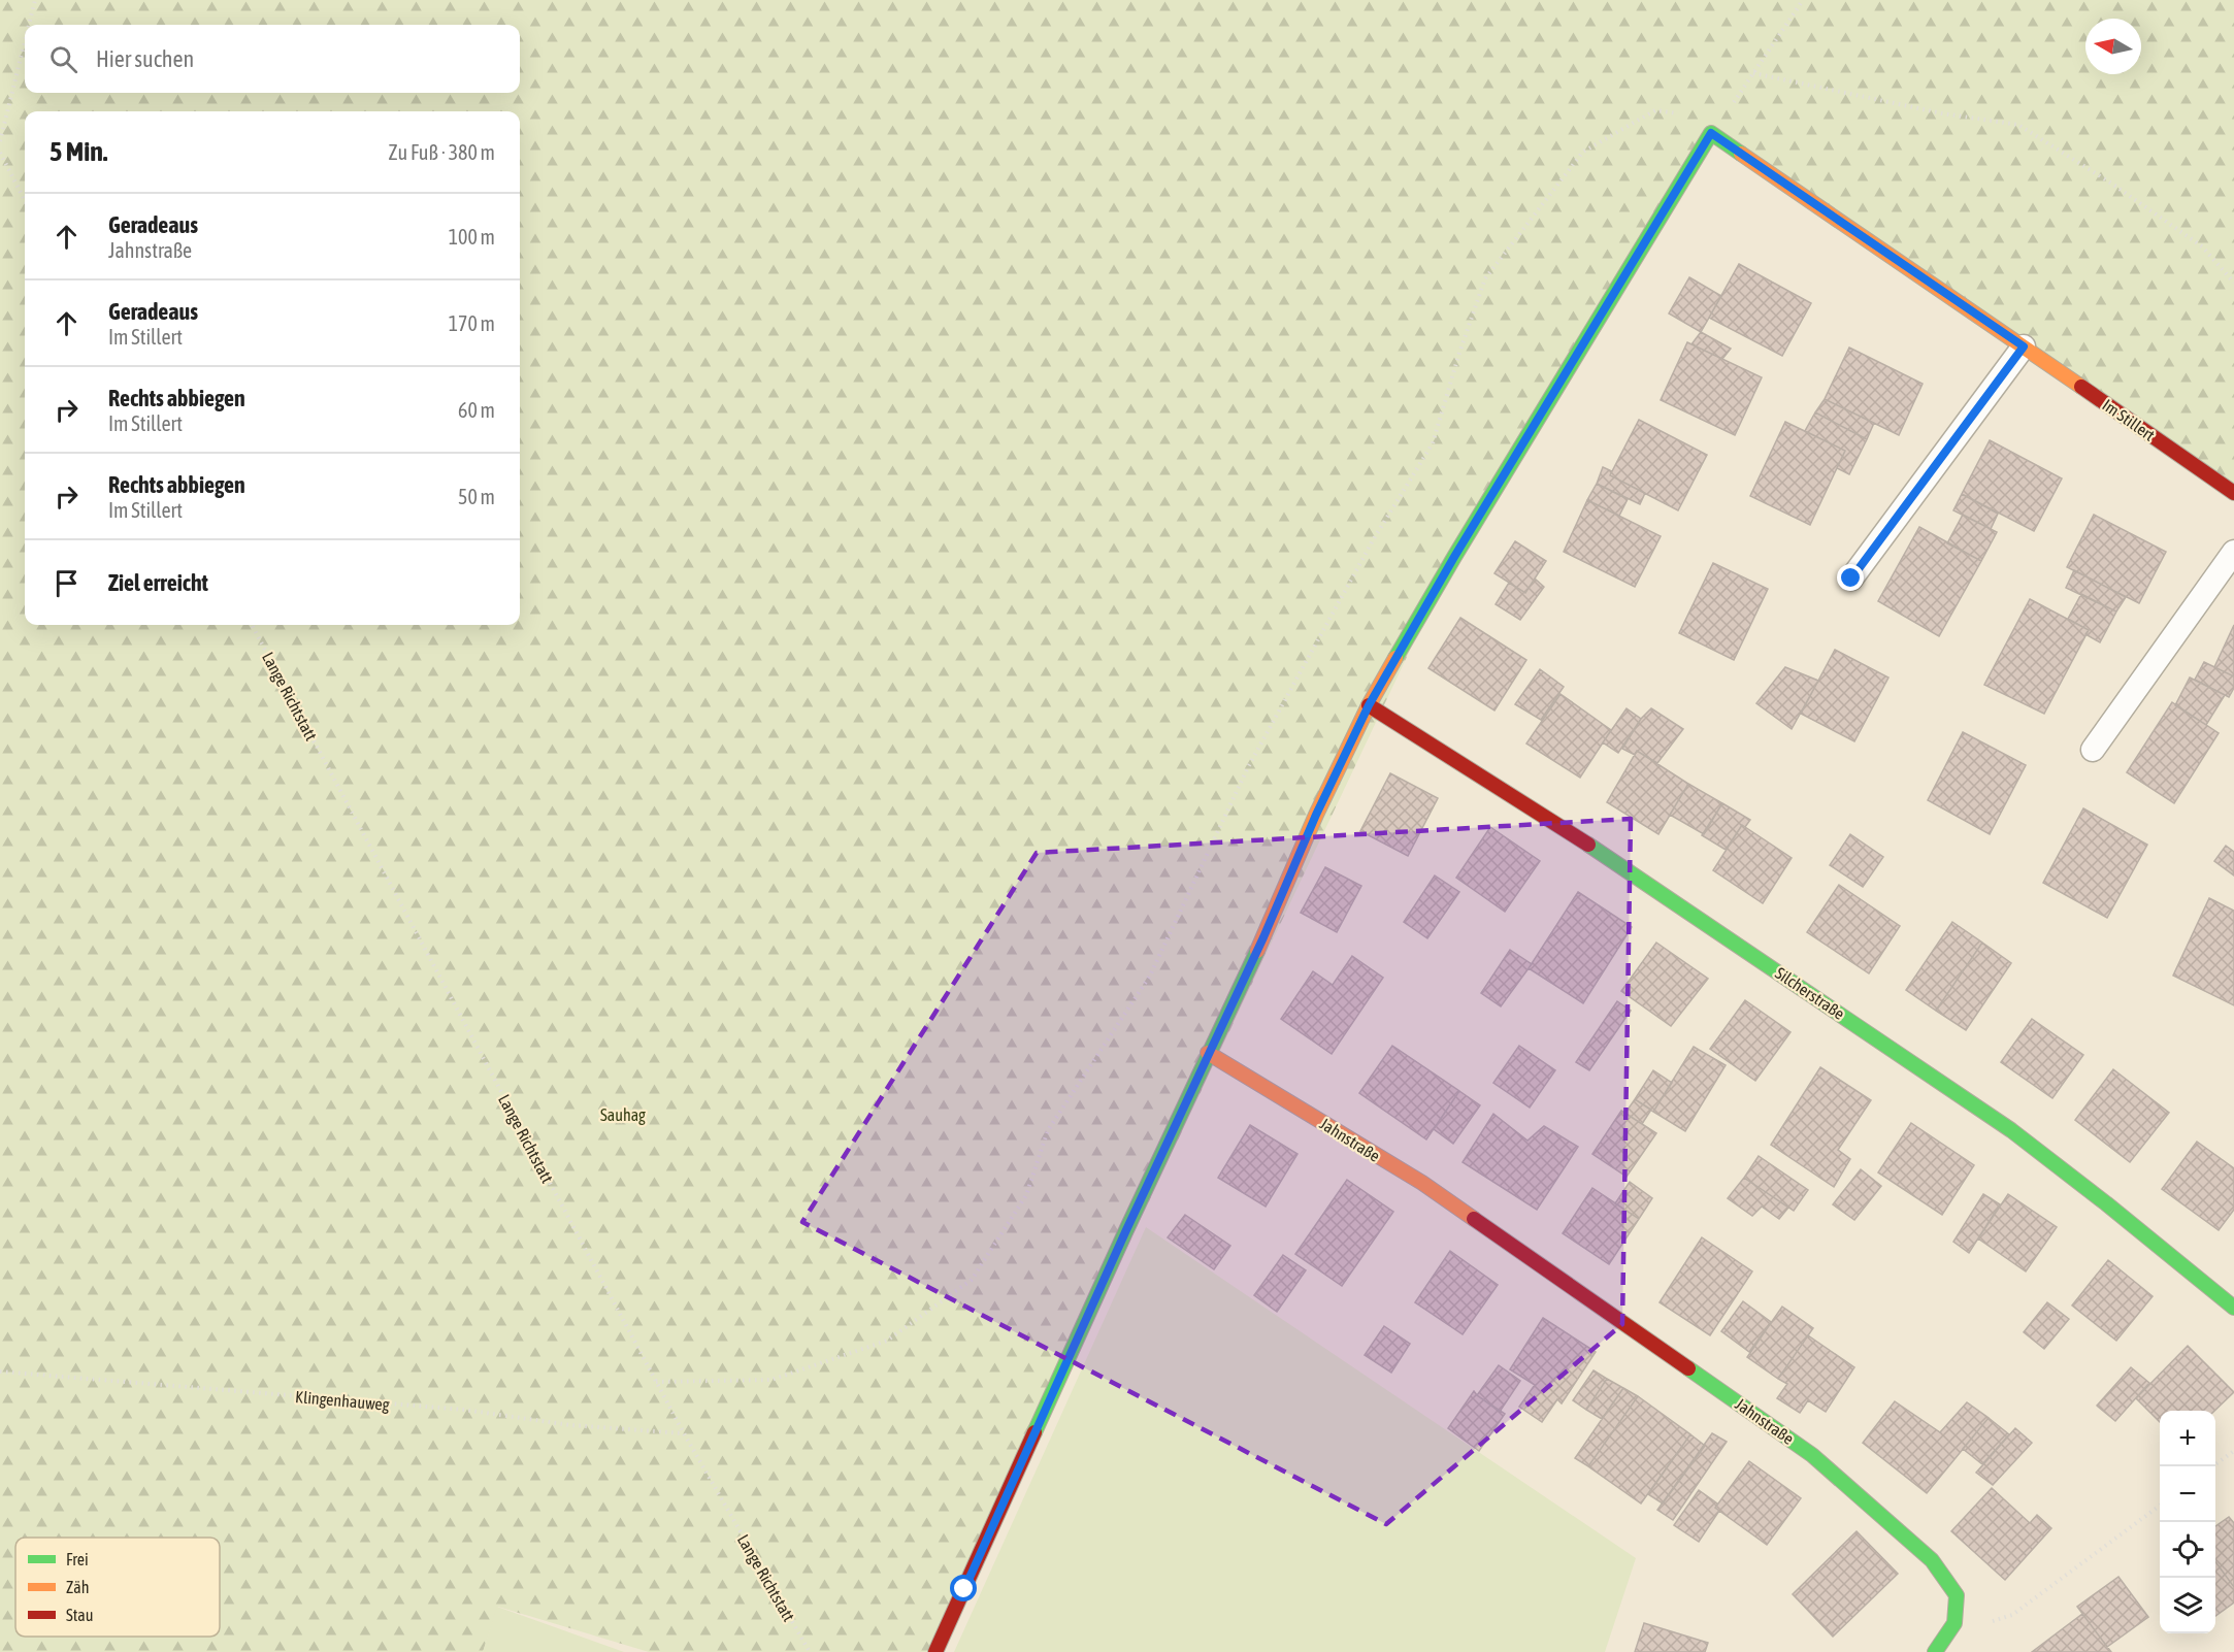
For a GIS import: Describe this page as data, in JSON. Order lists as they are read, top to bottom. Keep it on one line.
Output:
{"streets":{"street":["Im Stillert","Silcherstraße","Jahnstraße"],"path":["Lange Richtstatt","Klingenhauweg"]},"crossings":[["Im Stillert","Silcherstraße"],["Im Stillert","Jahnstraße"],["Lange Richtstatt","Klingenhauweg"]],"parks":["Sauhag"],"legend":["Frei","Zäh","Stau"],"north":"left","page":{"search":"Hier suchen","heading":["5 Min.","Zu Fuß · 380 m"],"list":[["Geradeaus","Jahnstraße","100 m"],["Geradeaus","Im Stillert","170 m"],["Rechts abbiegen","Im Stillert","60 m"],["Rechts abbiegen","Im Stillert","50 m"],"Ziel erreicht"],"map_buttons":["+","−"]}}
